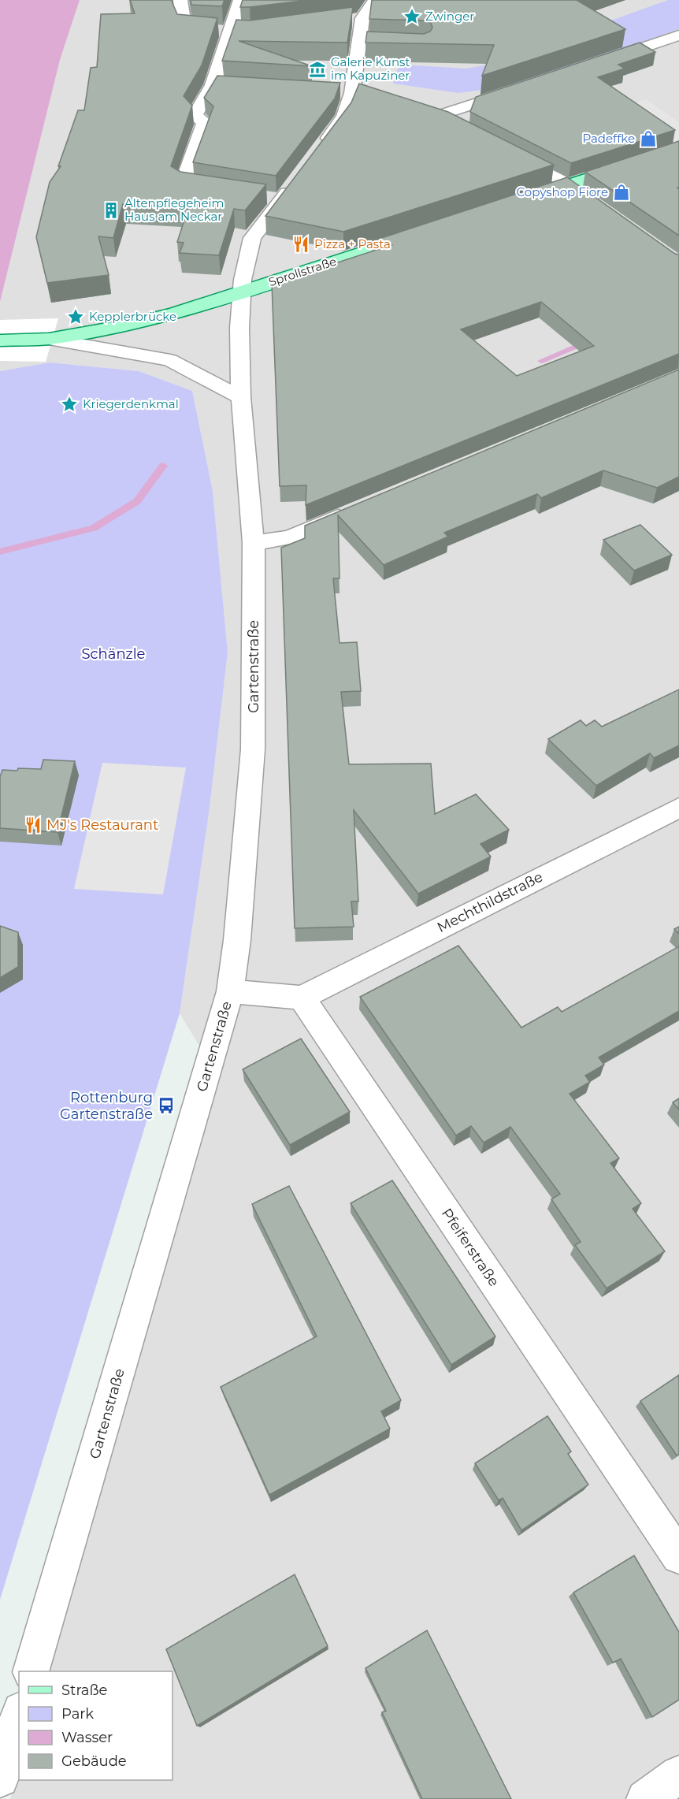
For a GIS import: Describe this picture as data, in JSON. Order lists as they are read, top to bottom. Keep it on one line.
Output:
{"streets":{"main road":["Sprollstraße"],"street":["Gartenstraße","Mechthildstraße","Pfeiferstraße"]},"crossings":[["Sprollstraße","Gartenstraße"],["Mechthildstraße","Pfeiferstraße"]],"parks":["Schänzle"],"places":{"place":["Zwinger","Kepplerbrücke","Kriegerdenkmal"],"museum":["Galerie Kunst im Kapuziner"],"shop":["Padeffke","Copyshop Fiore"],"building":["Altenpflegeheim Haus am Neckar"],"restaurant":["Pizza + Pasta","MJ's Restaurant"],"bus stop":["Rottenburg Gartenstraße"]},"legend":["Straße","Park","Wasser","Gebäude"]}
